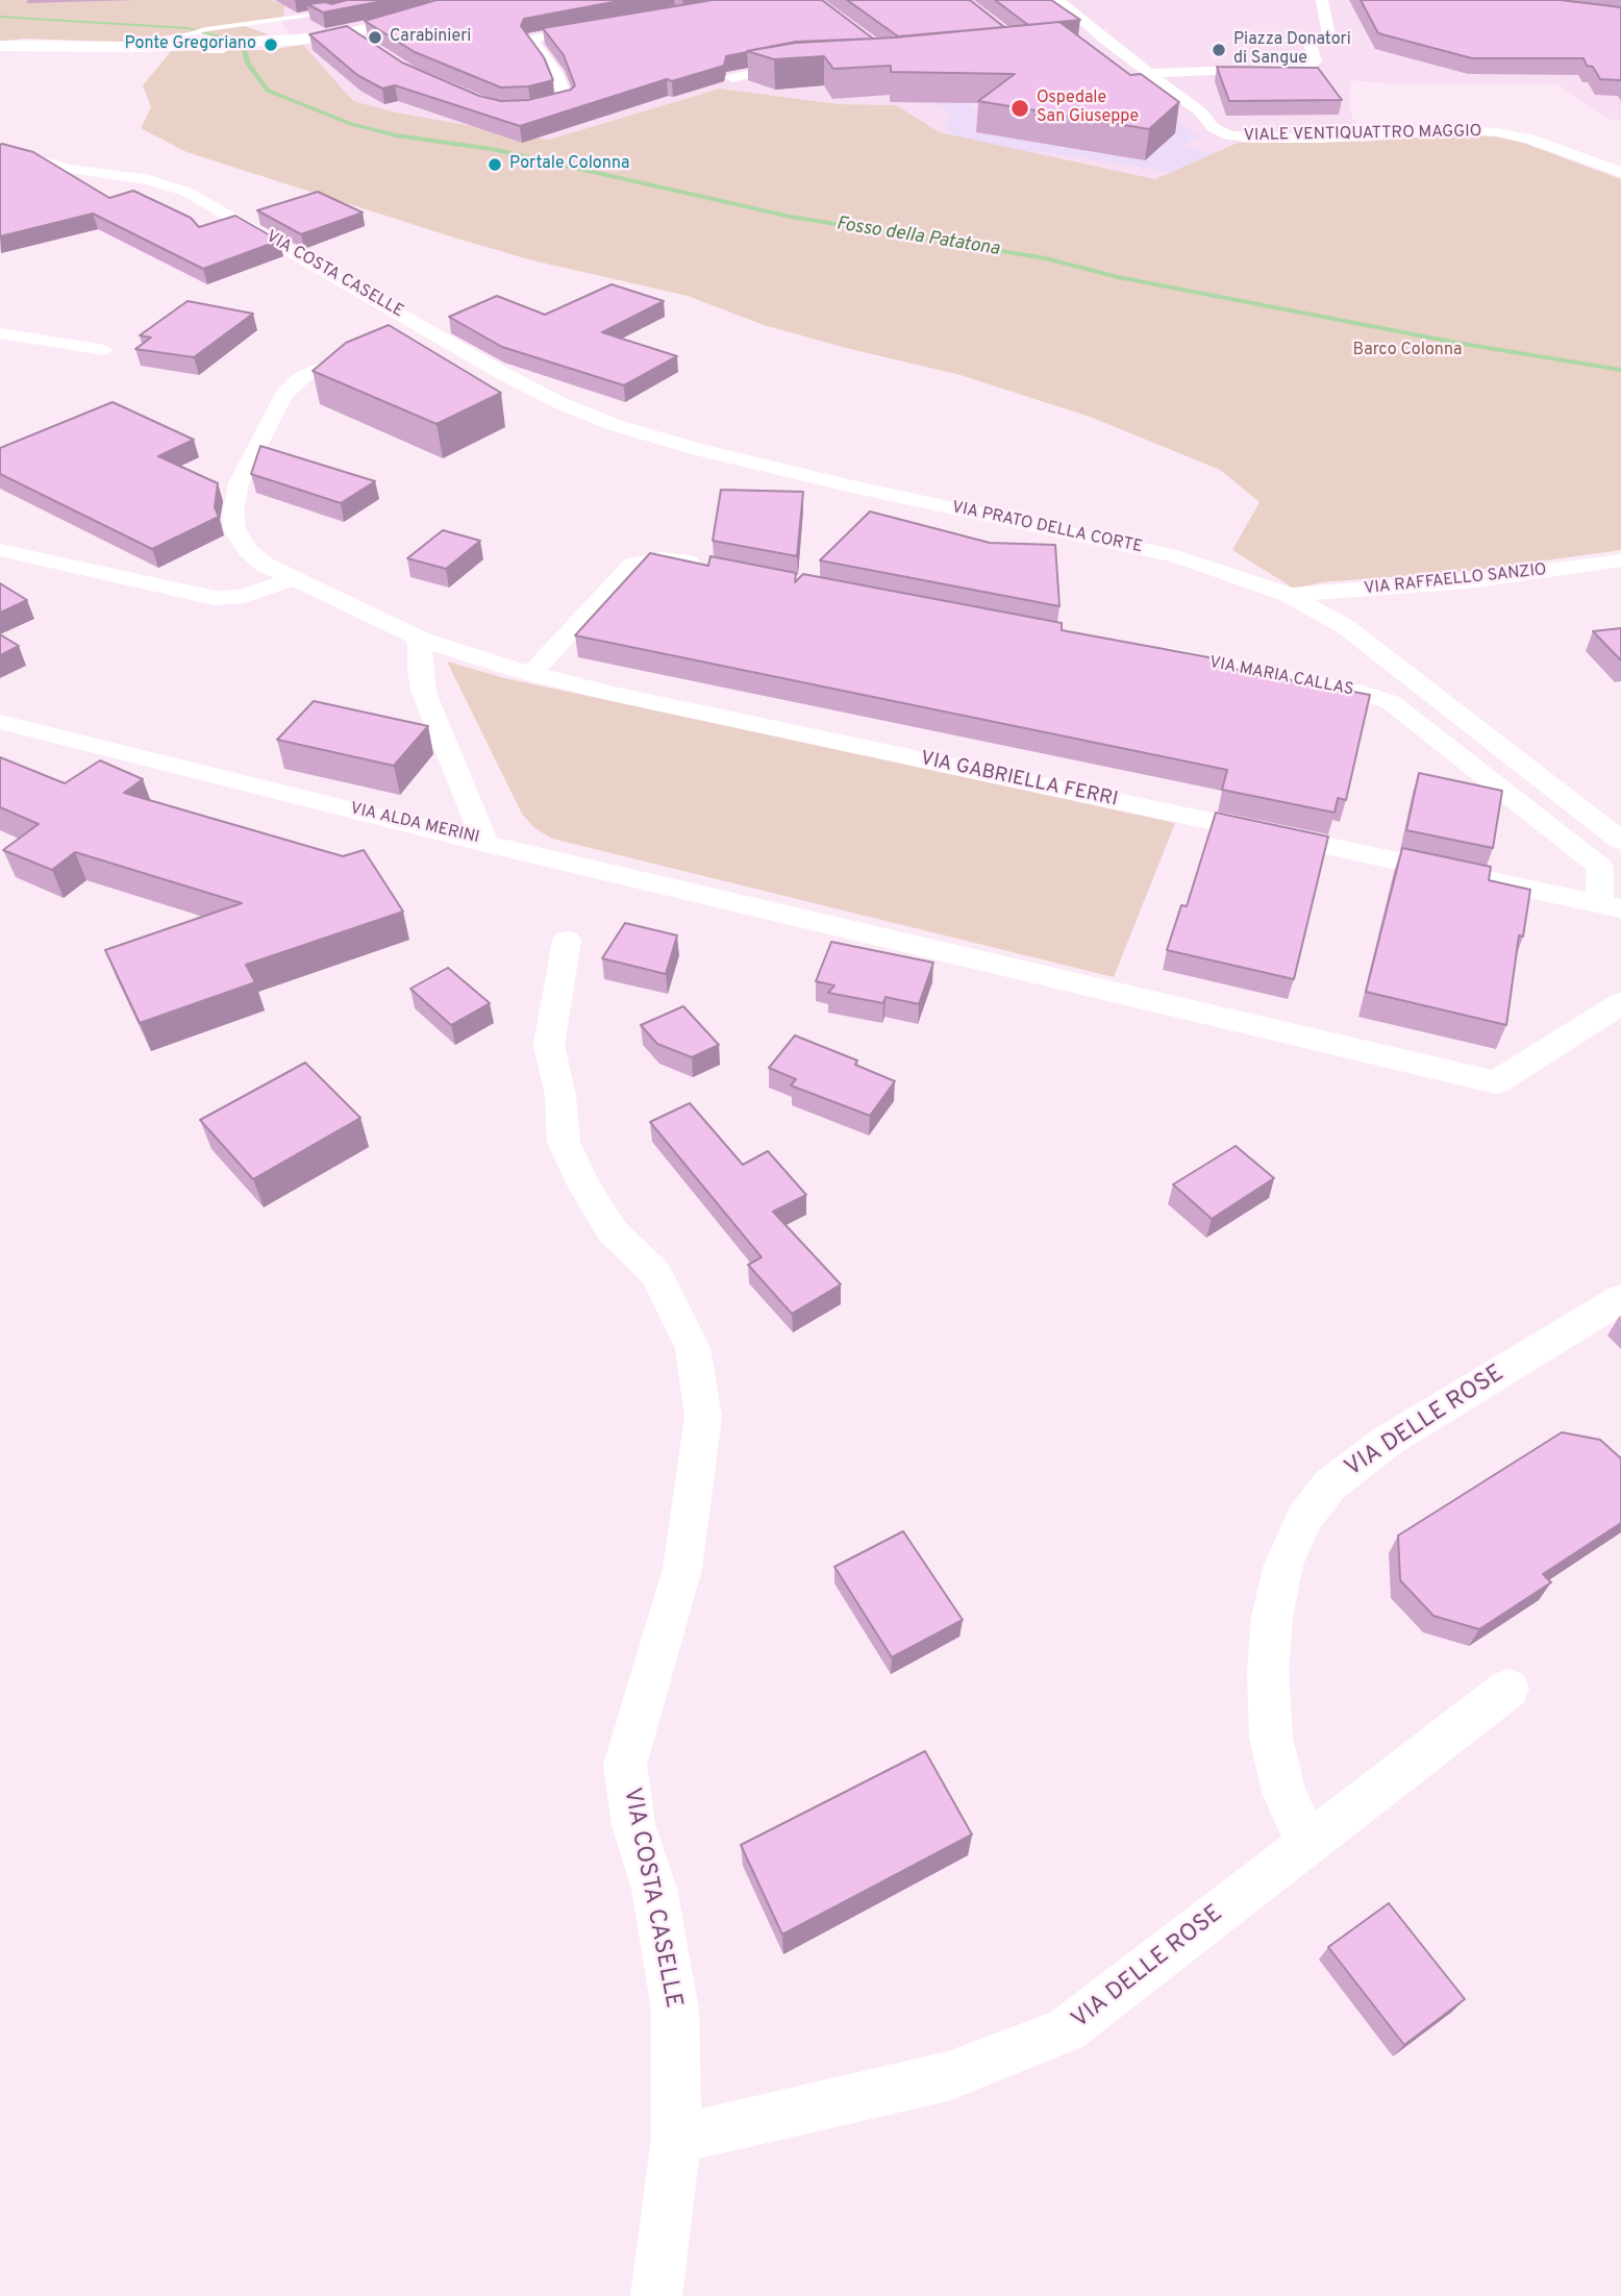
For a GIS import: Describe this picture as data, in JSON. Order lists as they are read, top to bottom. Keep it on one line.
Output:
{"streets":{"street":["VIALE VENTIQUATTRO MAGGIO","VIA COSTA CASELLE","VIA PRATO DELLA CORTE","VIA RAFFAELLO SANZIO","VIA MARIA CALLAS","VIA GABRIELLA FERRI","VIA ALDA MERINI","VIA DELLE ROSE"]},"crossings":[["VIA COSTA CASELLE","VIA PRATO DELLA CORTE"],["VIA COSTA CASELLE","VIA DELLE ROSE"],["VIA PRATO DELLA CORTE","VIA RAFFAELLO SANZIO"],["VIA MARIA CALLAS","VIA GABRIELLA FERRI"],["VIA GABRIELLA FERRI","VIA ALDA MERINI"]],"water":["Fosso della Patatona"],"parks":["Barco Colonna"],"places":["Carabinieri","Ponte Gregoriano","Piazza Donatori di Sangue","Ospedale San Giuseppe","Portale Colonna"]}
